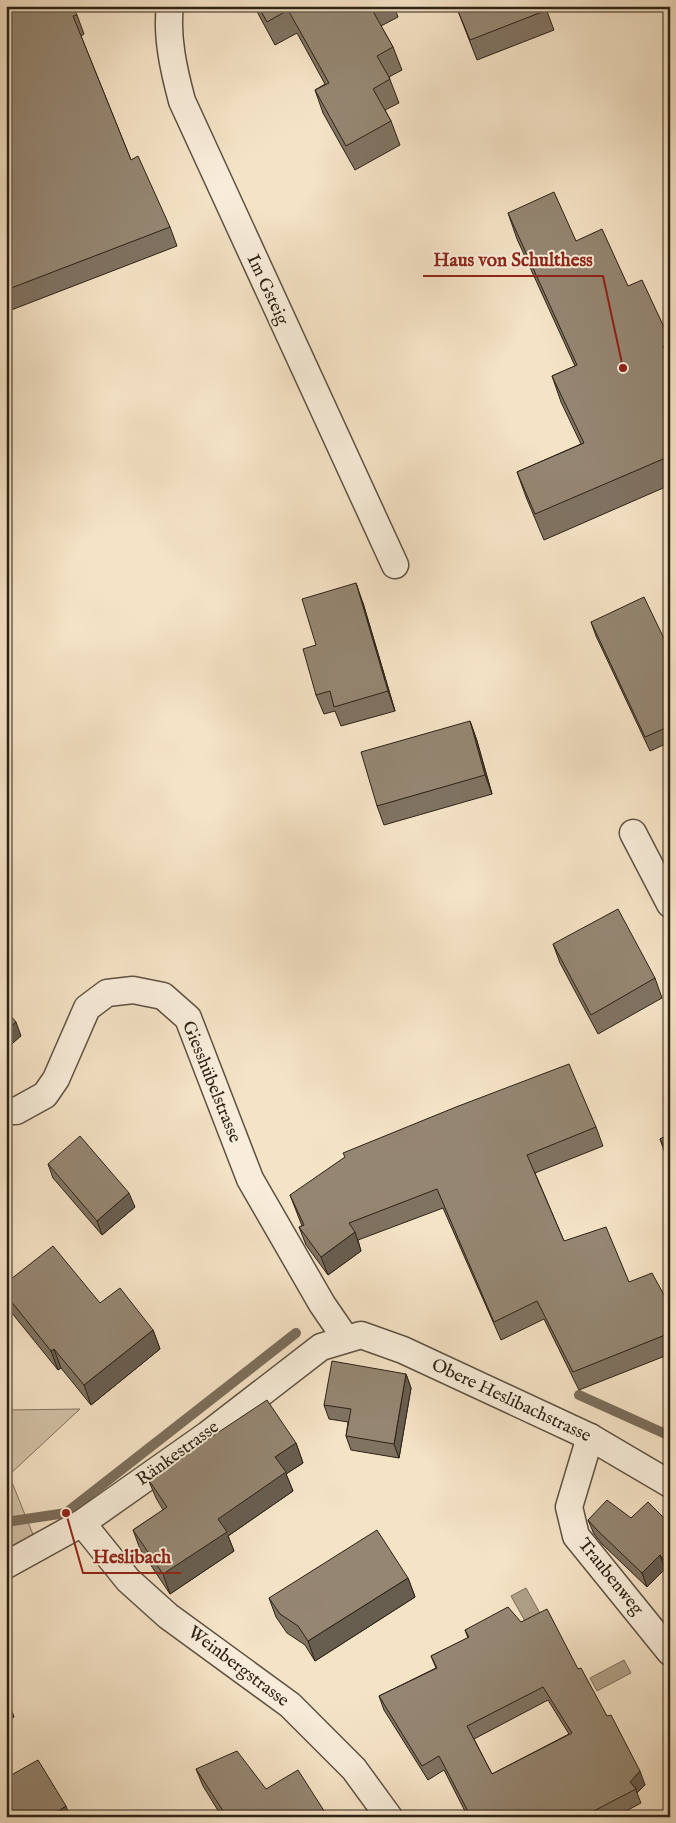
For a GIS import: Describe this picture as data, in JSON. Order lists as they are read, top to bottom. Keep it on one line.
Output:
{"streets":{"street":["Im Gsteig","Giesshübelstrasse","Obere Heslibachstrasse","Ränkestrasse","Traubenweg","Weinbergstrasse"]},"crossings":[["Giesshübelstrasse","Obere Heslibachstrasse"],["Giesshübelstrasse","Ränkestrasse"],["Obere Heslibachstrasse","Ränkestrasse"],["Obere Heslibachstrasse","Traubenweg"],["Ränkestrasse","Weinbergstrasse"]],"places":["Haus von Schulthess","Heslibach"]}
